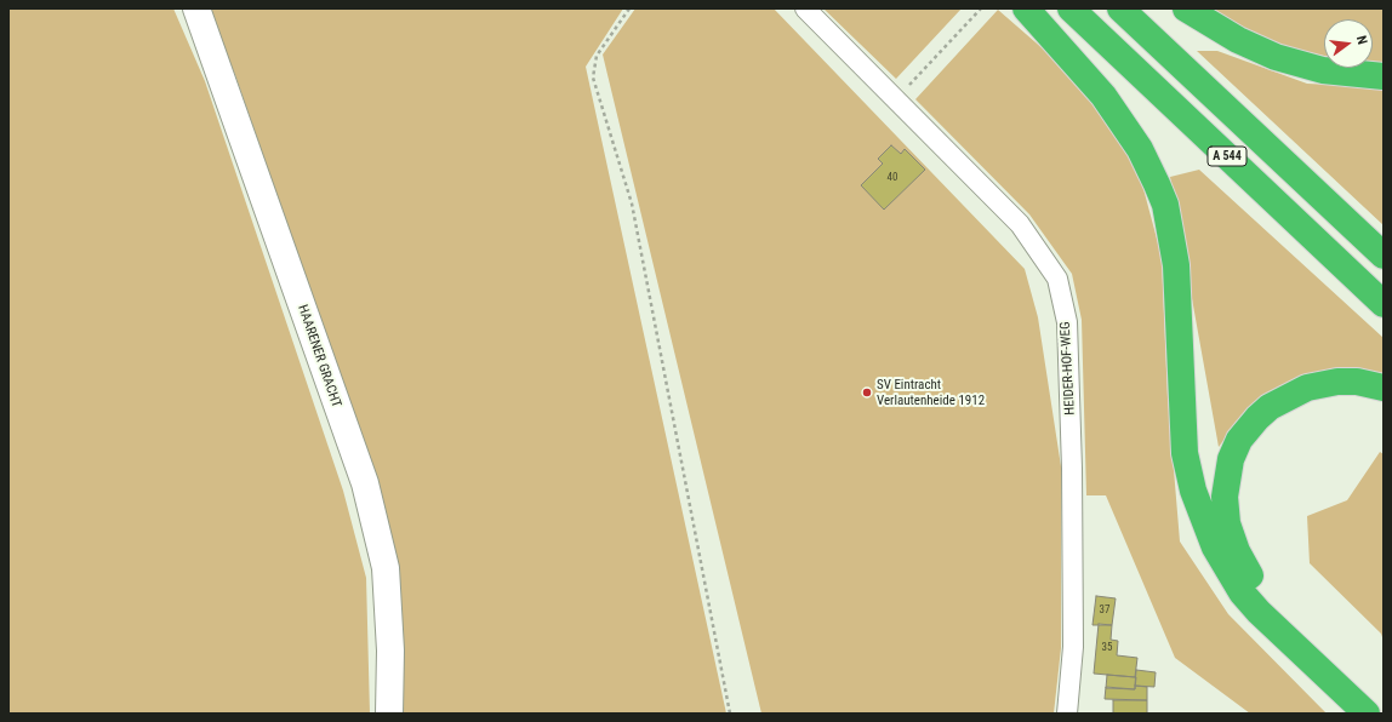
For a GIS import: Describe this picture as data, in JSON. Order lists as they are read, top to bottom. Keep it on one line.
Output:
{"streets":{"highway":["A 544"],"main road":["HAARENER GRACHT"],"street":["HEIDER-HOF-WEG"]},"places":["SV Eintracht Verlautenheide 1912"],"house_numbers":["40","37","35"],"north":"right"}
